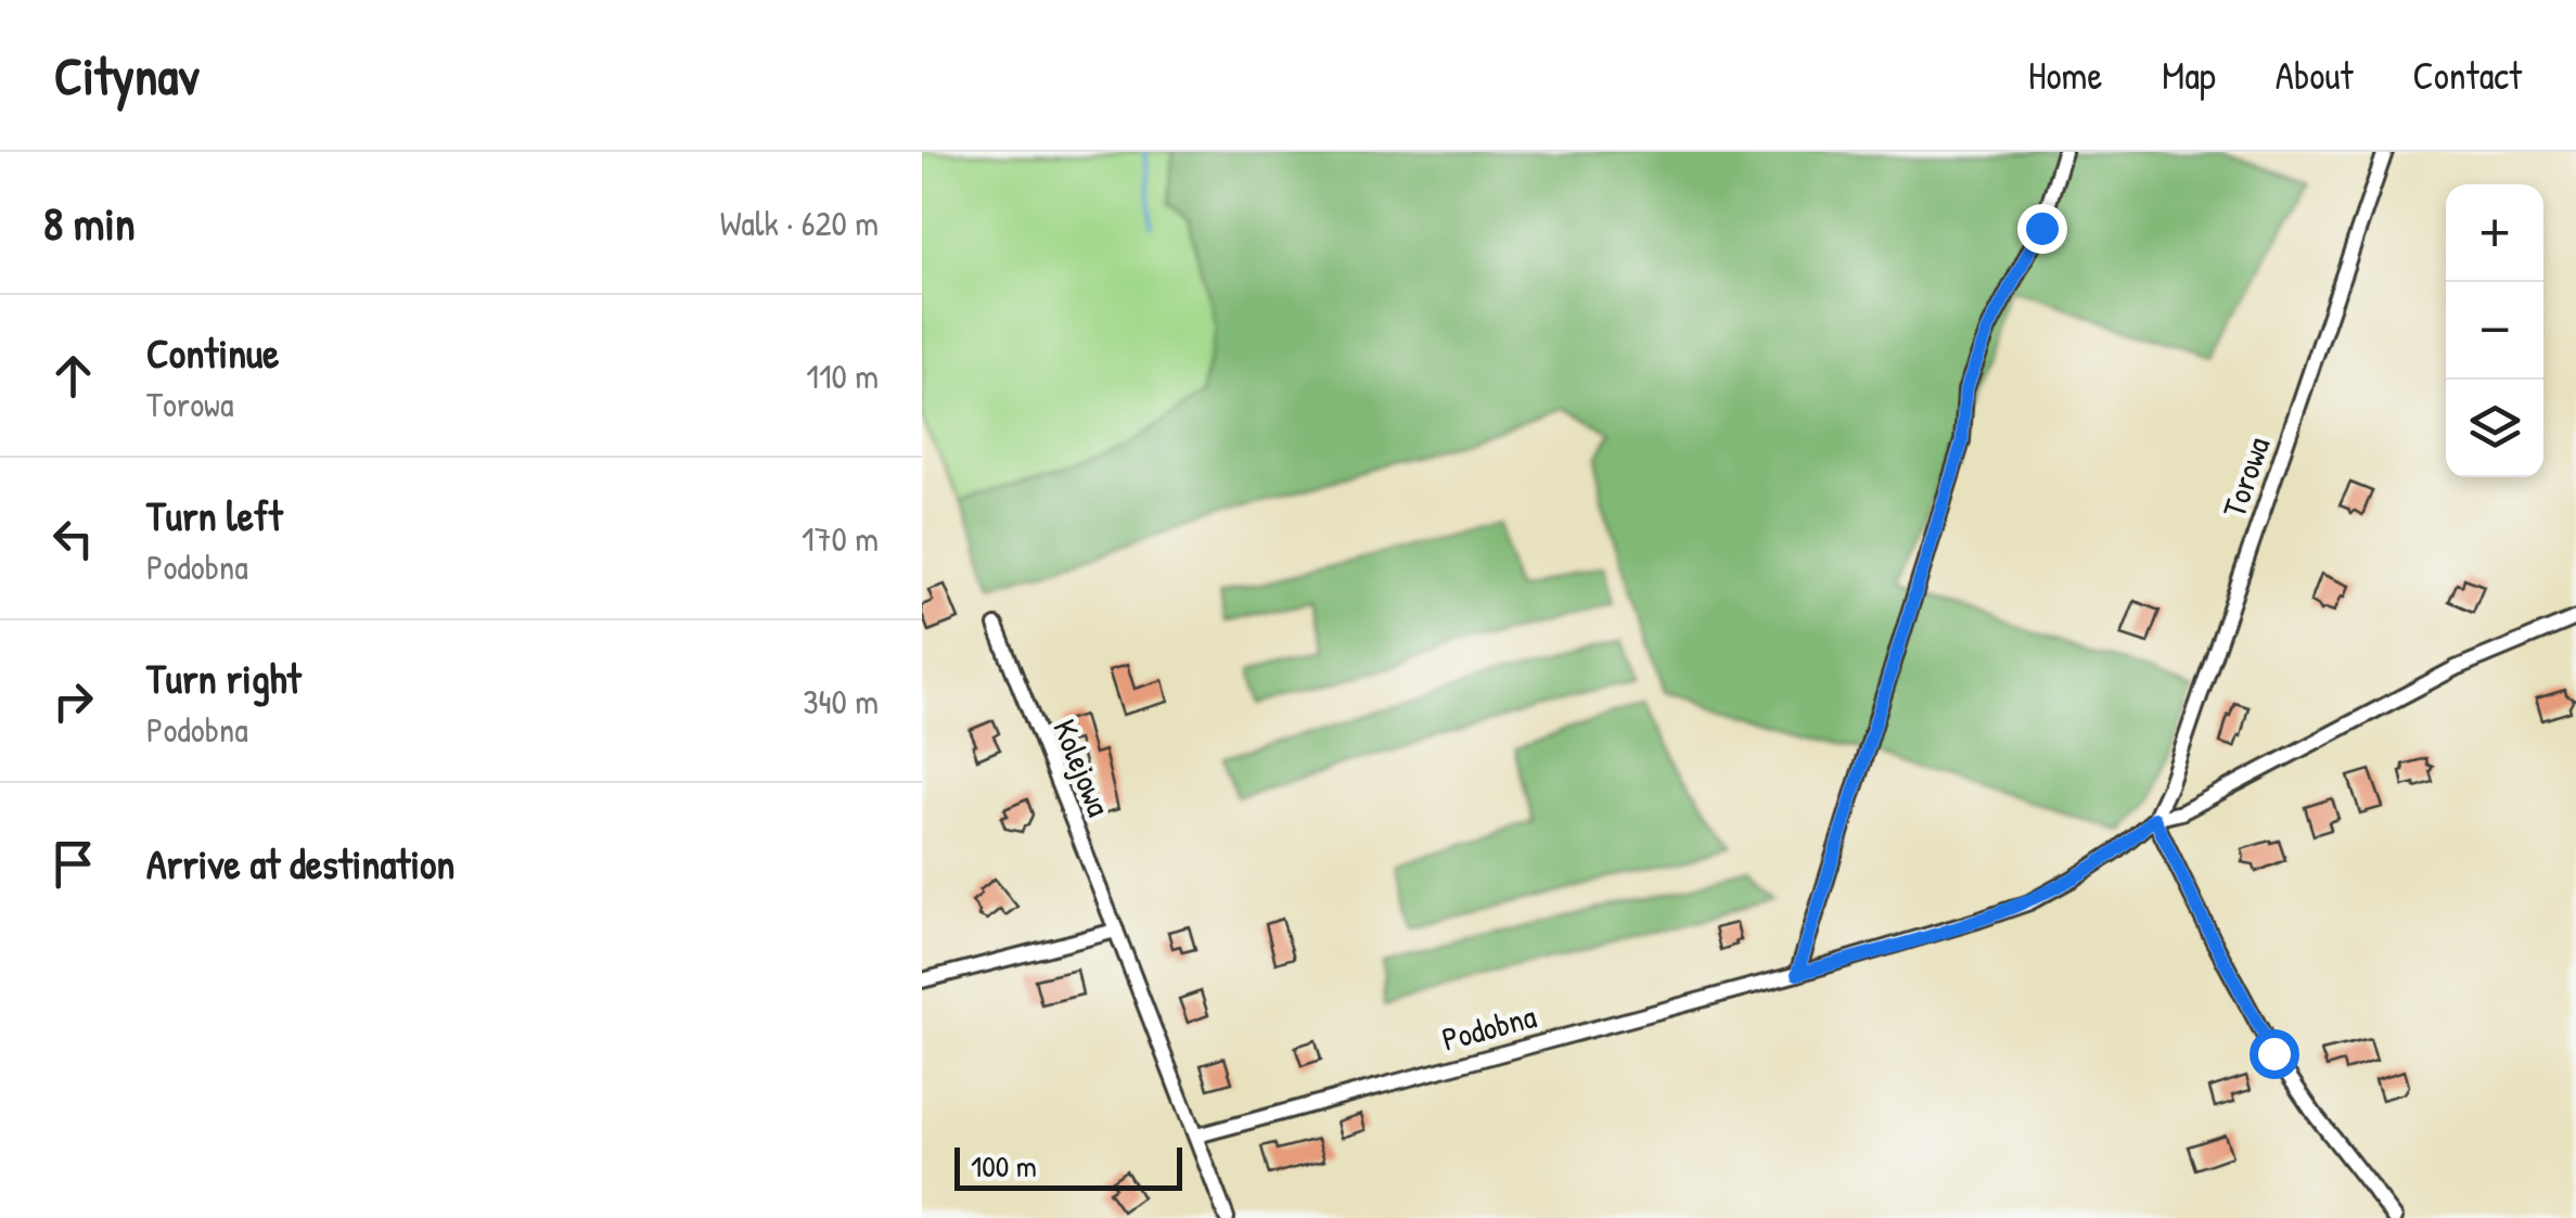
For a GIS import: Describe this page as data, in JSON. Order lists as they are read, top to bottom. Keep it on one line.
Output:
{"streets":{"street":["Torowa","Kolejowa","Podobna"]},"crossings":[["Torowa","Podobna"],["Kolejowa","Podobna"]],"scale_bar":"100 m","page":{"header":"Citynav","nav":["Home","Map","About","Contact"],"heading":["8 min","Walk · 620 m"],"map_buttons":["+","−"],"list":[["Continue","Torowa","110 m"],["Turn left","Podobna","170 m"],["Turn right","Podobna","340 m"],"Arrive at destination"],"scale":"100 m"}}
